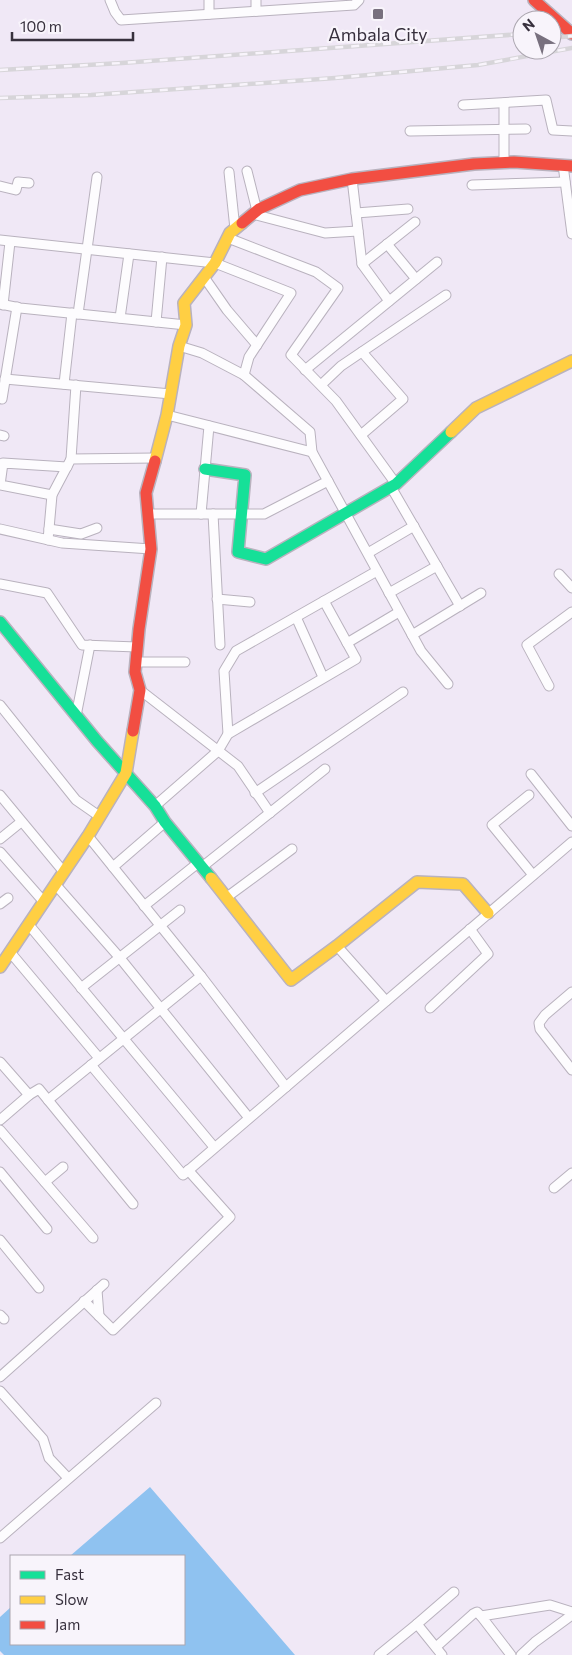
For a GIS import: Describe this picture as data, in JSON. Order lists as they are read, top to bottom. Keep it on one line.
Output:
{"places":{"transit":["Ambala City"]},"legend":["Fast","Slow","Jam"],"scale_bar":"100 m","north":"top left"}
